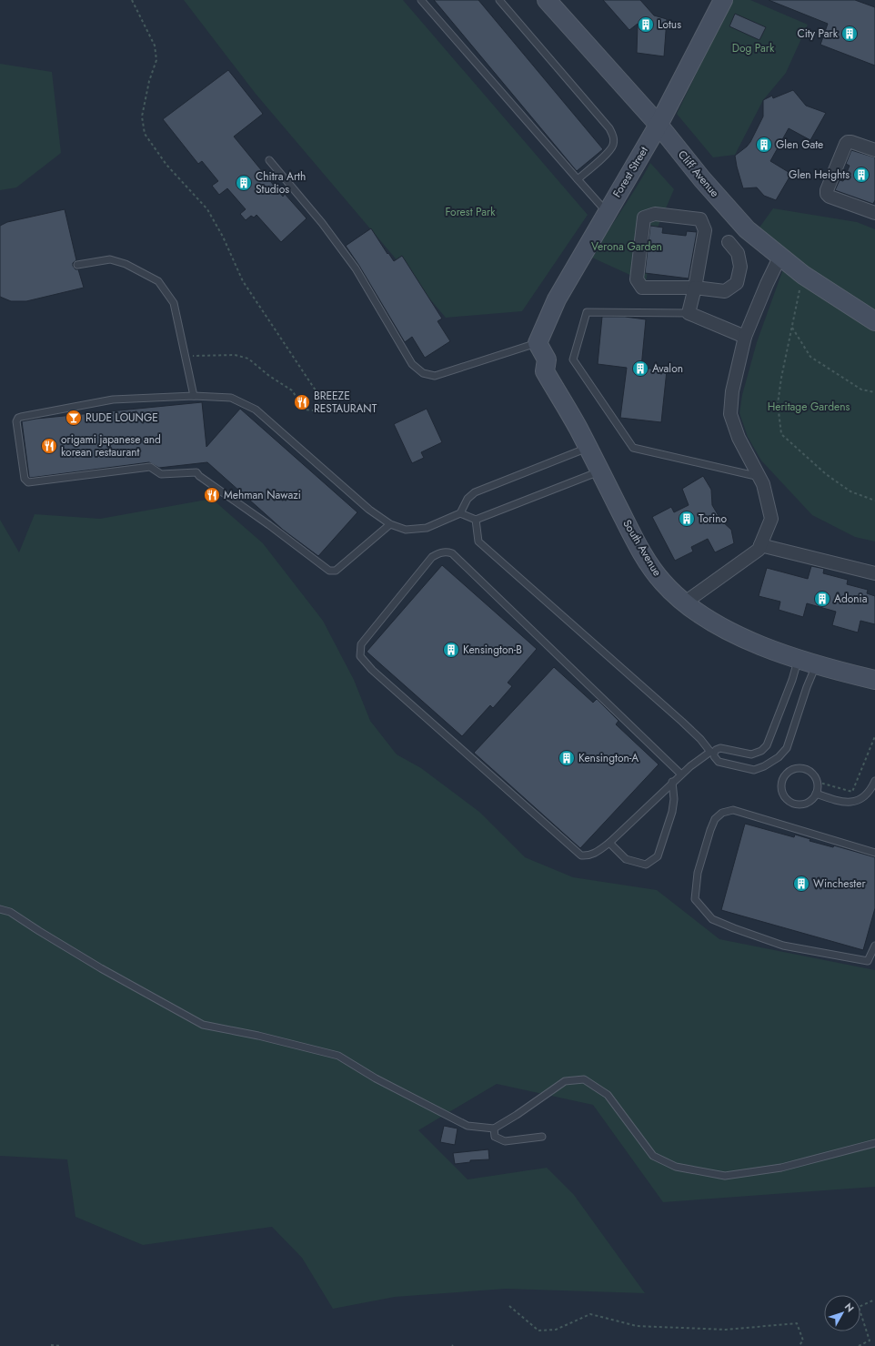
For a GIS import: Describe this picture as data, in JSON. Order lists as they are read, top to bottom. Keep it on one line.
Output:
{"streets":{"street":["Forest Street","Cliff Avenue","South Avenue"]},"crossings":[["Forest Street","Cliff Avenue"],["Forest Street","South Avenue"]],"parks":["Dog Park","Forest Park","Verona Garden","Heritage Gardens"],"places":{"building":["Lotus","City Park","Glen Gate","Glen Heights","Chitra Arth Studios","Avalon","Torino","Adonia","Kensington-B","Kensington-A","Winchester"],"restaurant":["BREEZE RESTAURANT","origami japanese and korean restaurant","Mehman Nawazi"],"bar":["RUDE LOUNGE"]},"north":"top right"}
